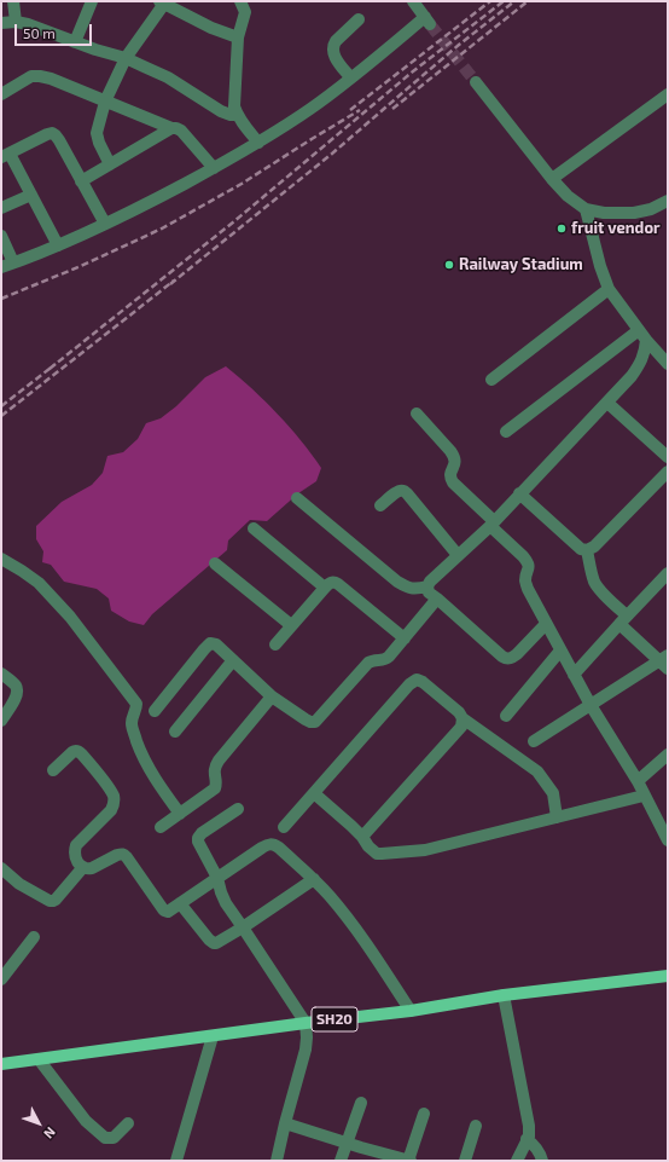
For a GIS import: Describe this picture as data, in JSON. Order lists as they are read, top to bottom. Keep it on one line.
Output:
{"streets":{"main road":["SH20"]},"places":["fruit vendor","Railway Stadium"],"scale_bar":"50 m","north":"bottom right"}
